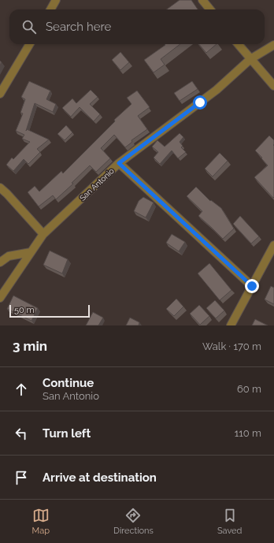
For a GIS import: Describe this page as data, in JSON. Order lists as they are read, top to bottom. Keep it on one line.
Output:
{"streets":{"street":["San Antonio"]},"scale_bar":"50 m","page":{"search":"Search here","scale":"50 m","heading":["3 min","Walk · 170 m"],"list":[["Continue","San Antonio","60 m"],["Turn left","110 m"],"Arrive at destination"],"nav":["Map","Directions","Saved"]}}
